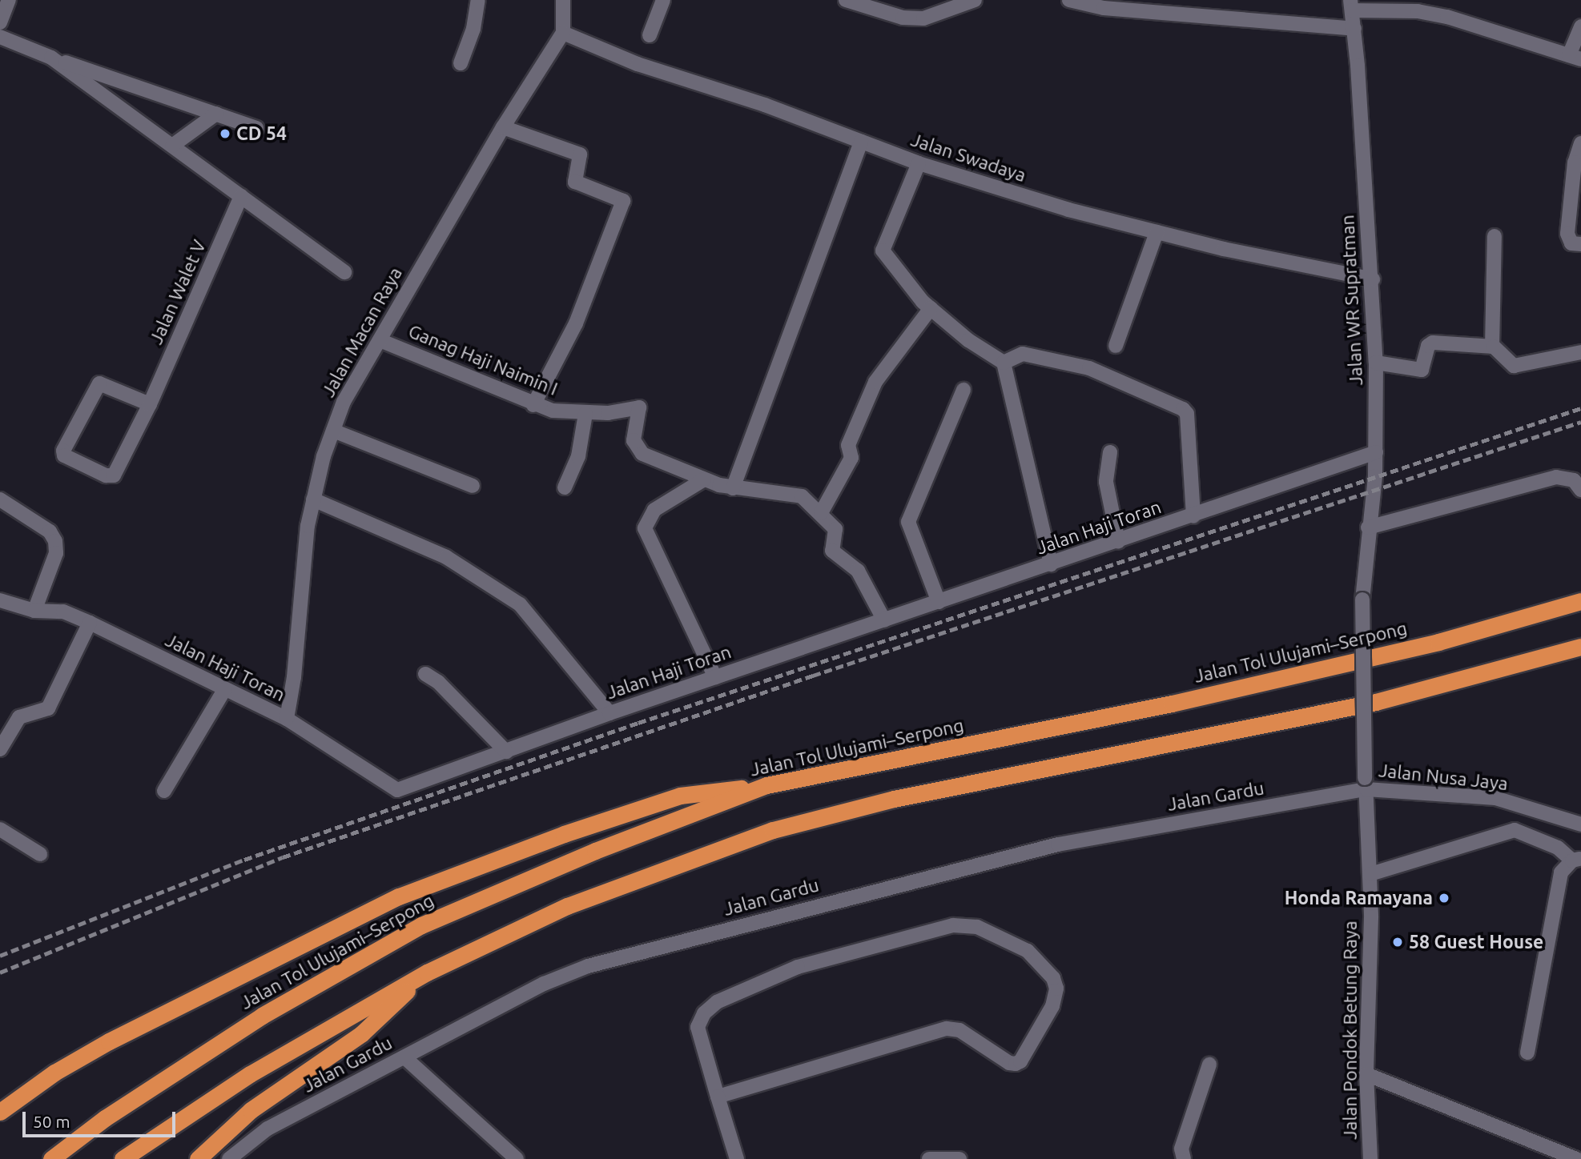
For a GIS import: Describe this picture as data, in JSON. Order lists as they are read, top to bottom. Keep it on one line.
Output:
{"streets":{"highway":["Jalan Tol Ulujami–Serpong"],"street":["Jalan Swadaya","Jalan Walet V","Jalan WR Supratman","Jalan Macan Raya","Ganag Haji Naimin I","Jalan Haji Toran","Jalan Nusa Jaya","Jalan Gardu","Jalan Pondok Betung Raya"]},"crossings":[["Jalan Swadaya","Jalan WR Supratman"],["Jalan Swadaya","Jalan Macan Raya"],["Jalan WR Supratman","Jalan Haji Toran"],["Jalan WR Supratman","Jalan Pondok Betung Raya"],["Jalan Macan Raya","Ganag Haji Naimin I"],["Jalan Macan Raya","Jalan Haji Toran"],["Jalan Nusa Jaya","Jalan Gardu"],["Jalan Nusa Jaya","Jalan Pondok Betung Raya"],["Jalan Gardu","Jalan Pondok Betung Raya"]],"places":["CD 54","Honda Ramayana","58 Guest House"],"scale_bar":"50 m"}
